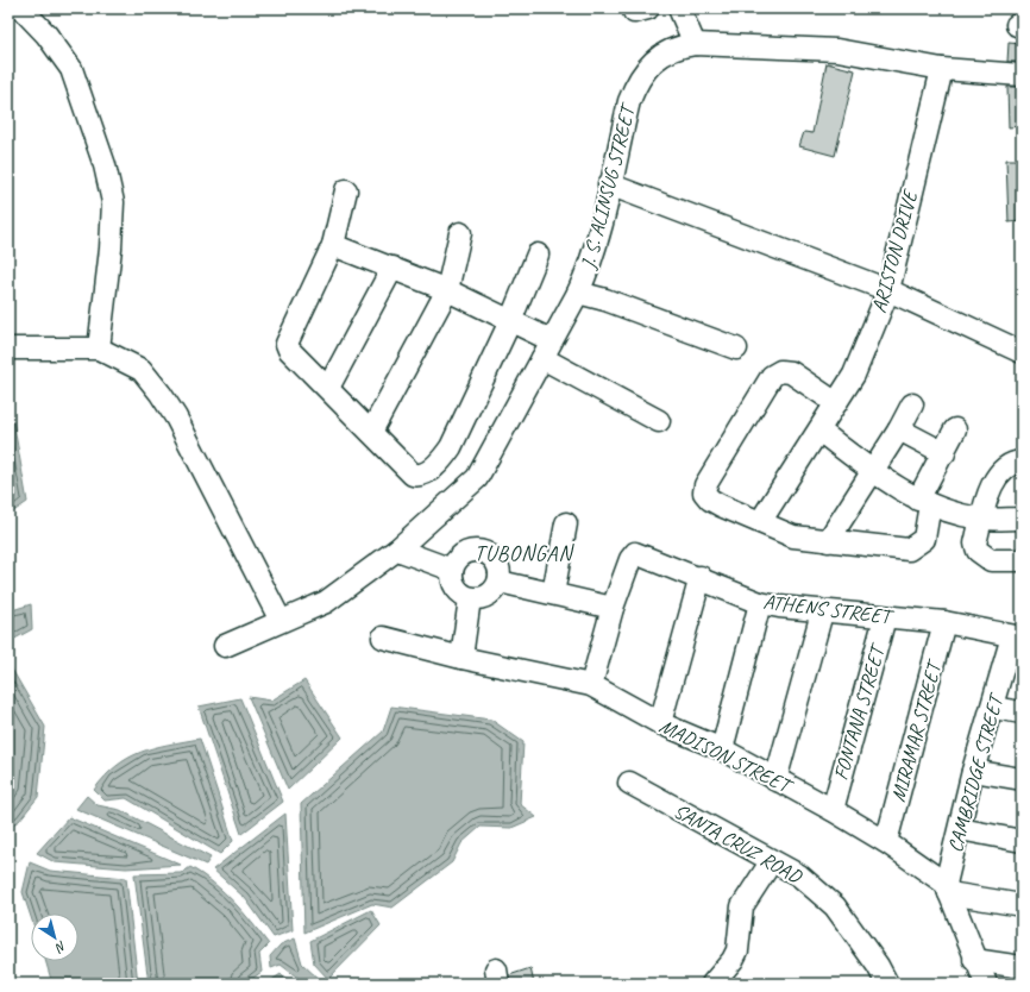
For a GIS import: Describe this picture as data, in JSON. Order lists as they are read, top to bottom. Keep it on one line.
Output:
{"streets":{"street":["J. S. ALINSUG STREET","ARISTON DRIVE","ATHENS STREET","FONTANA STREET","MIRAMAR STREET","MADISON STREET","CAMBRIDGE STREET","SANTA CRUZ ROAD"]},"crossings":[["J. S. ALINSUG STREET","ARISTON DRIVE"],["ATHENS STREET","FONTANA STREET"],["ATHENS STREET","MIRAMAR STREET"],["ATHENS STREET","CAMBRIDGE STREET"],["FONTANA STREET","MADISON STREET"],["MIRAMAR STREET","MADISON STREET"],["MADISON STREET","CAMBRIDGE STREET"]],"districts":["TUBONGAN"],"north":"bottom right"}
